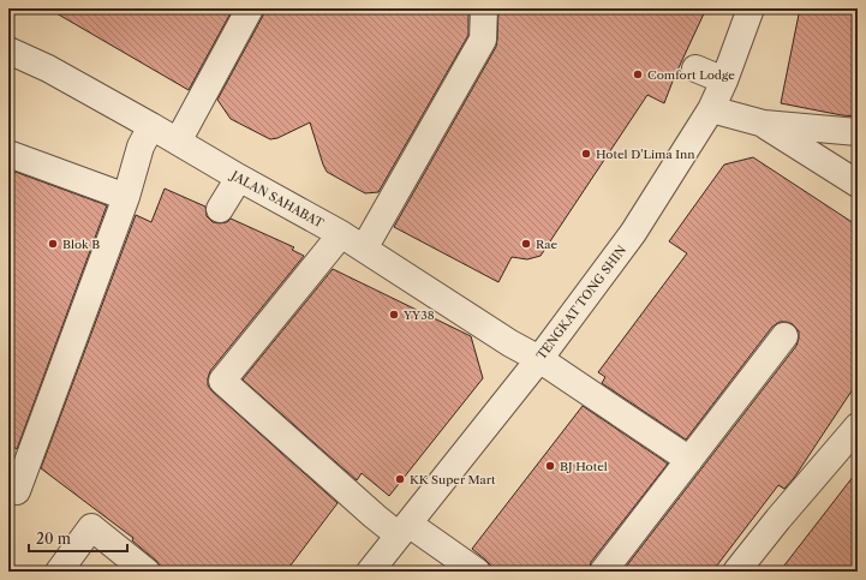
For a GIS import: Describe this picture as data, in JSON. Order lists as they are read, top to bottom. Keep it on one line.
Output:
{"streets":{"street":["JALAN SAHABAT","TENGKAT TONG SHIN"]},"crossings":[["JALAN SAHABAT","TENGKAT TONG SHIN"]],"places":["Comfort Lodge","Hotel D'Lima Inn","Blok B","Rae","YY38","BJ Hotel","KK Super Mart"],"scale_bar":"20 m"}
